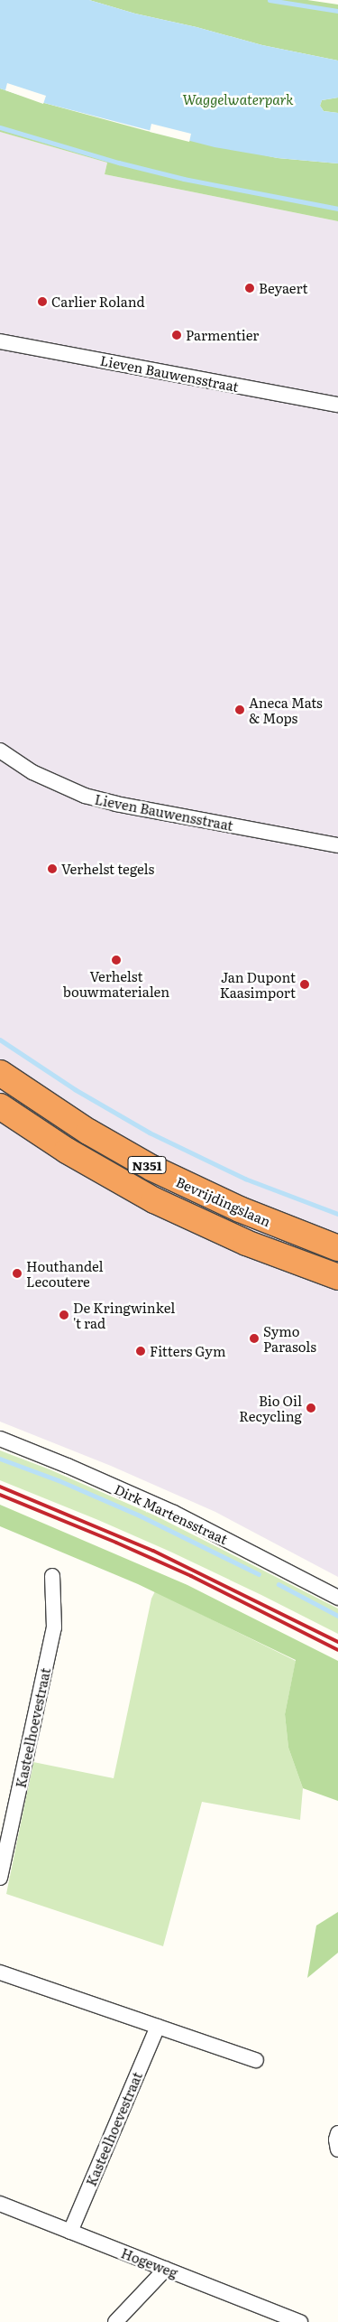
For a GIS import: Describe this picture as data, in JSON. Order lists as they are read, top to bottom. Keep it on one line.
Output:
{"streets":{"highway":["N351","Bevrijdingslaan"],"street":["Lieven Bauwensstraat","Dirk Martensstraat","Kasteelhoevestraat","Hogeweg"]},"crossings":[["Kasteelhoevestraat","Hogeweg"]],"parks":["Waggelwaterpark"],"places":["Beyaert","Carlier Roland","Parmentier","Aneca Mats & Mops","Verhelst tegels","Verhelst bouwmaterialen","Jan Dupont Kaasimport","Houthandel Lecoutere","De Kringwinkel 't rad","Symo Parasols","Fitters Gym","Bio Oil Recycling"]}
